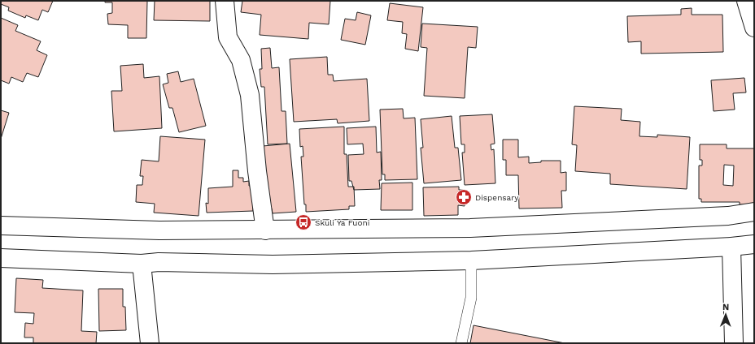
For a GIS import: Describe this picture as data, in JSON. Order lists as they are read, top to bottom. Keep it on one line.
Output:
{"places":{"pharmacy":["Dispensary"],"bus stop":["Skuli Ya Fuoni"]},"north":"top"}
